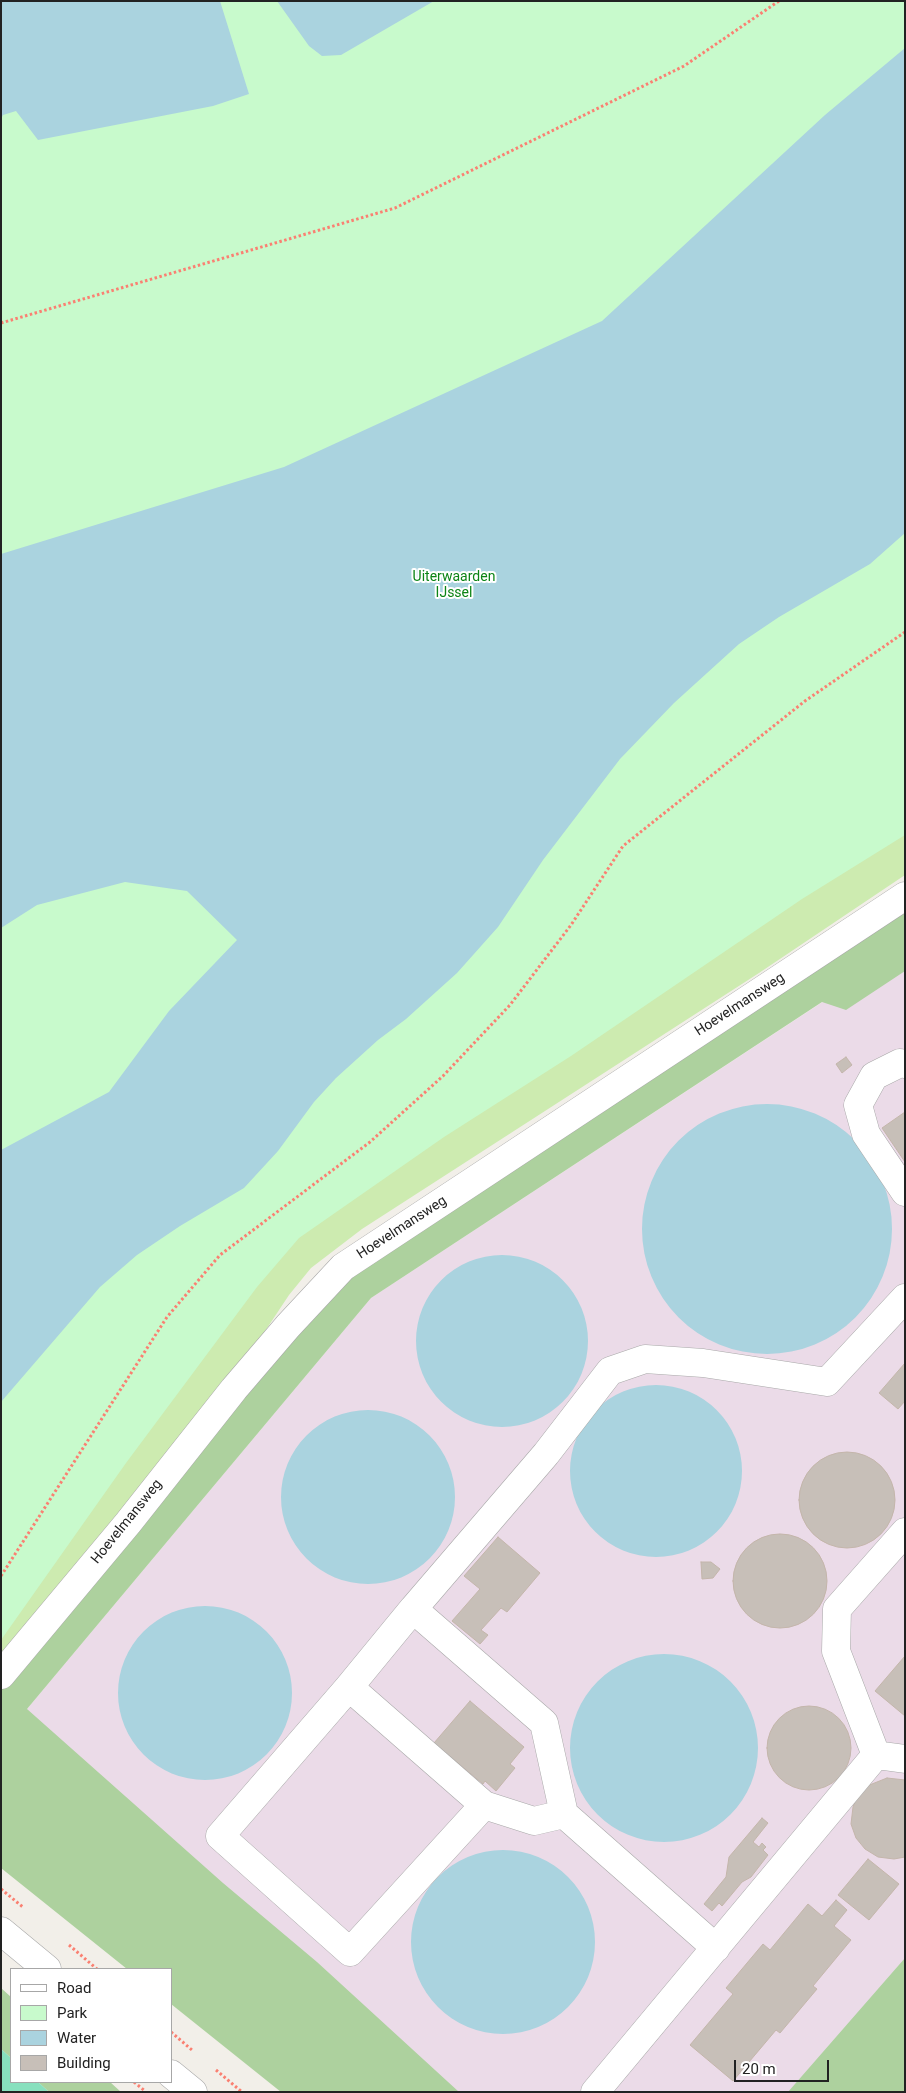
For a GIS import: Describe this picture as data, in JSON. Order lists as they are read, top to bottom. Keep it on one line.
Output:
{"streets":{"street":["Hoevelmansweg"]},"parks":["Uiterwaarden IJssel"],"legend":["Road","Park","Water","Building"],"scale_bar":"20 m"}
